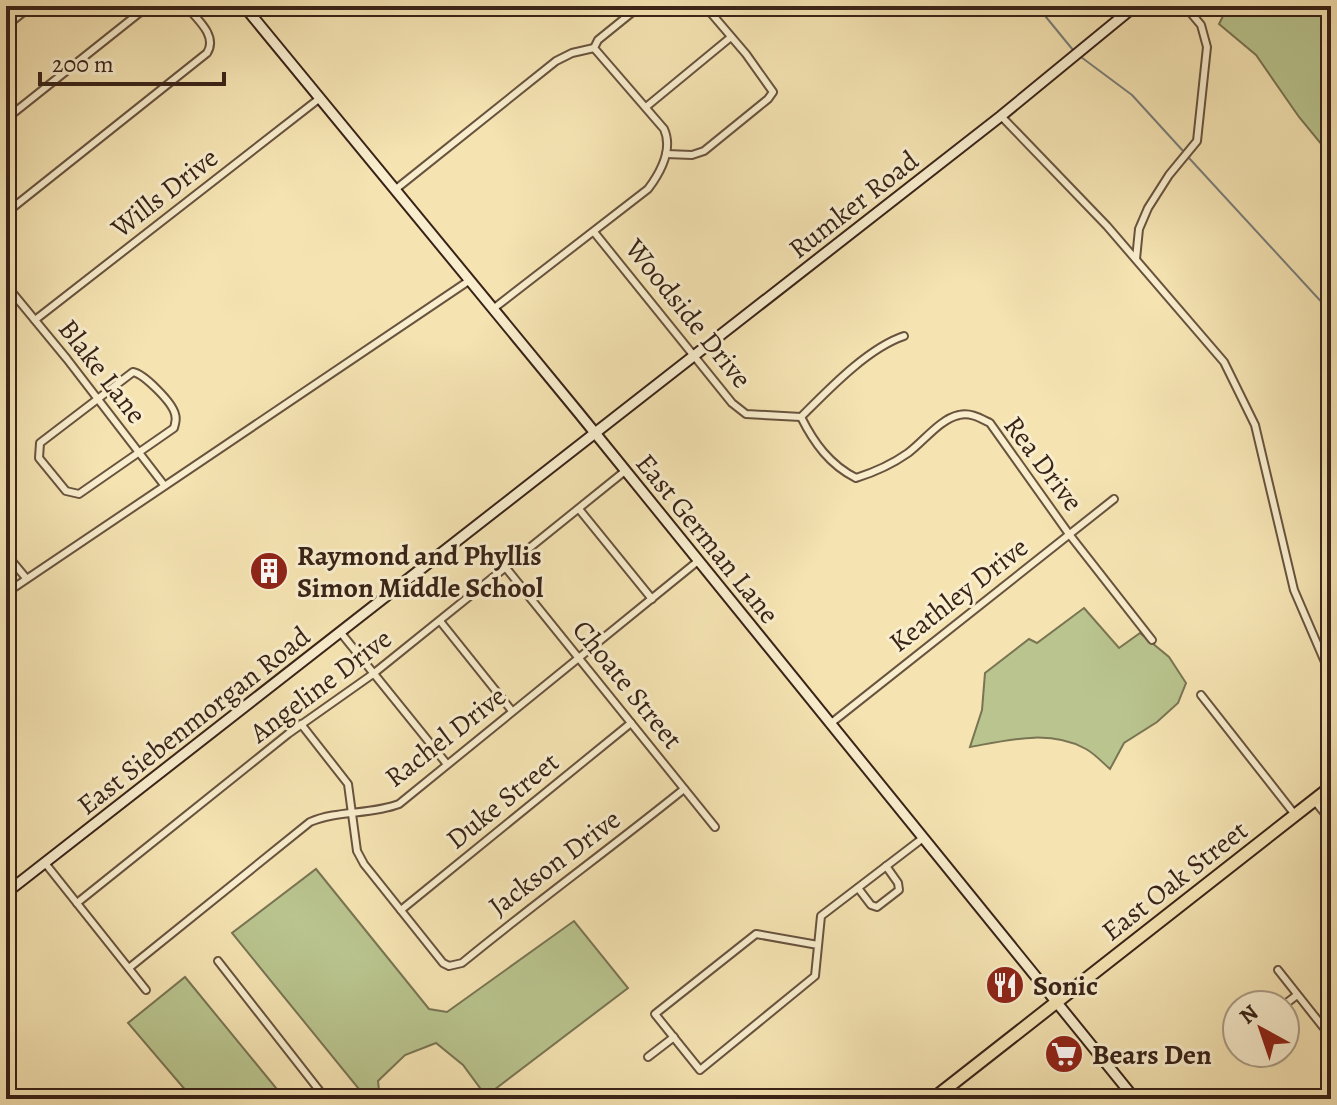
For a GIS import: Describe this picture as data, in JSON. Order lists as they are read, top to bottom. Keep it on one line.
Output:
{"streets":{"highway":["East Oak Street"],"street":["Wills Drive","Rumker Road","Woodside Drive","Blake Lane","Rea Drive","East German Lane","Keathley Drive","Choate Street","Angeline Drive","East Siebenmorgan Road","Rachel Drive","Duke Street","Jackson Drive"]},"crossings":[["Wills Drive","Blake Lane"],["Wills Drive","East German Lane"],["Rumker Road","Woodside Drive"],["Rumker Road","East German Lane"],["Rumker Road","East Siebenmorgan Road"],["Woodside Drive","Rea Drive"],["Rea Drive","Keathley Drive"],["East German Lane","Keathley Drive"],["East German Lane","Angeline Drive"],["East German Lane","East Siebenmorgan Road"],["East German Lane","Rachel Drive"],["East German Lane","East Oak Street"],["Choate Street","Angeline Drive"],["Choate Street","Rachel Drive"],["Choate Street","Duke Street"],["Choate Street","Jackson Drive"],["Duke Street","Jackson Drive"]],"places":{"building":["Raymond and Phyllis Simon Middle School"],"restaurant":["Sonic"],"supermarket":["Bears Den"]},"scale_bar":"200 m","north":"top left"}
